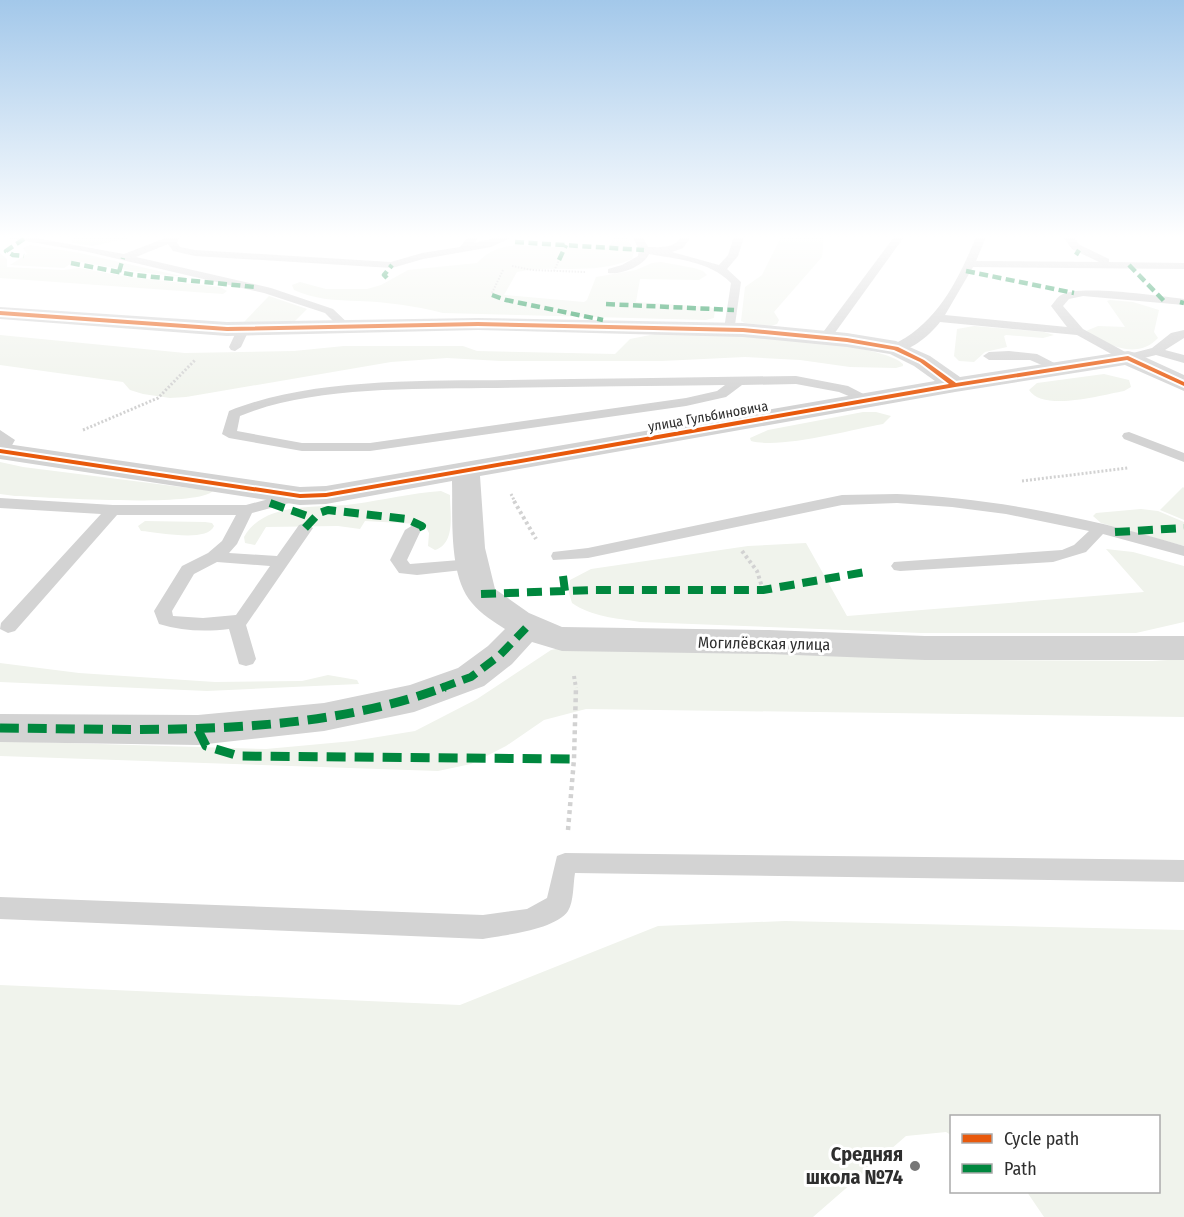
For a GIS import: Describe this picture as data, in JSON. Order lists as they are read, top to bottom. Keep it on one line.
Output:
{"streets":{"street":["улица Гульбиновича","Могилёвская улица"]},"crossings":[["улица Гульбиновича","Могилёвская улица"]],"places":["Средняя школа №74"],"legend":["Cycle path","Path"]}
